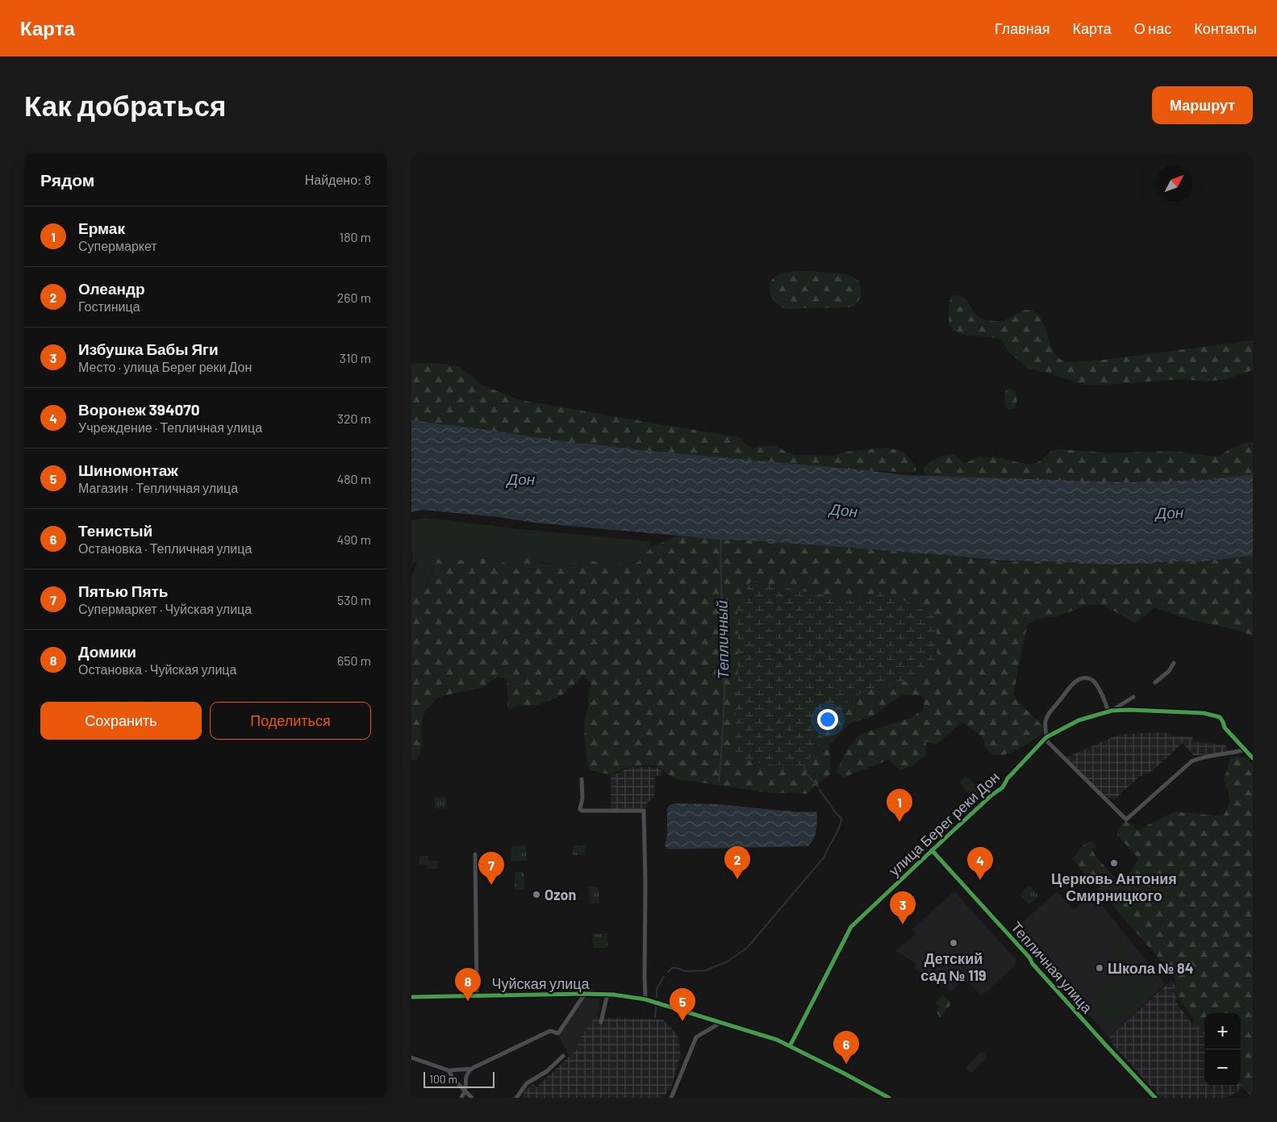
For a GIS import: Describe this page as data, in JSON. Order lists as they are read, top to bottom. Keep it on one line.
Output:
{"streets":{"street":["улица Берег реки Дон","Тепличная улица","Чуйская улица"]},"crossings":[["улица Берег реки Дон","Тепличная улица"]],"water":["Дон","Тепличный"],"places":["Церковь Антония Смирницкого","Ozon","Детский сад № 119","Школа № 84"],"scale_bar":"100 m","north":"top right","page":{"header":"Карта","nav":["Главная","Карта","О нас","Контакты"],"buttons":["Маршрут",["Сохранить","Поделиться"]],"title":"Как добраться","heading":["Рядом","Найдено: 8"],"list":[{"mark":"1","name":"Ермак","note":"Супермаркет","value":"180 m"},{"mark":"2","name":"Олеандр","note":"Гостиница","value":"260 m"},{"mark":"3","name":"Избушка Бабы Яги","note":"Место · улица Берег реки Дон","value":"310 m"},{"mark":"4","name":"Воронеж 394070","note":"Учреждение · Тепличная улица","value":"320 m"},{"mark":"5","name":"Шиномонтаж","note":"Магазин · Тепличная улица","value":"480 m"},{"mark":"6","name":"Тенистый","note":"Остановка · Тепличная улица","value":"490 m"},{"mark":"7","name":"Пятью Пять","note":"Супермаркет · Чуйская улица","value":"530 m"},{"mark":"8","name":"Домики","note":"Остановка · Чуйская улица","value":"650 m"}],"pins":["1","2","4","7","3","8","5","6"],"map_buttons":["+","−"],"scale":"100 m"}}
